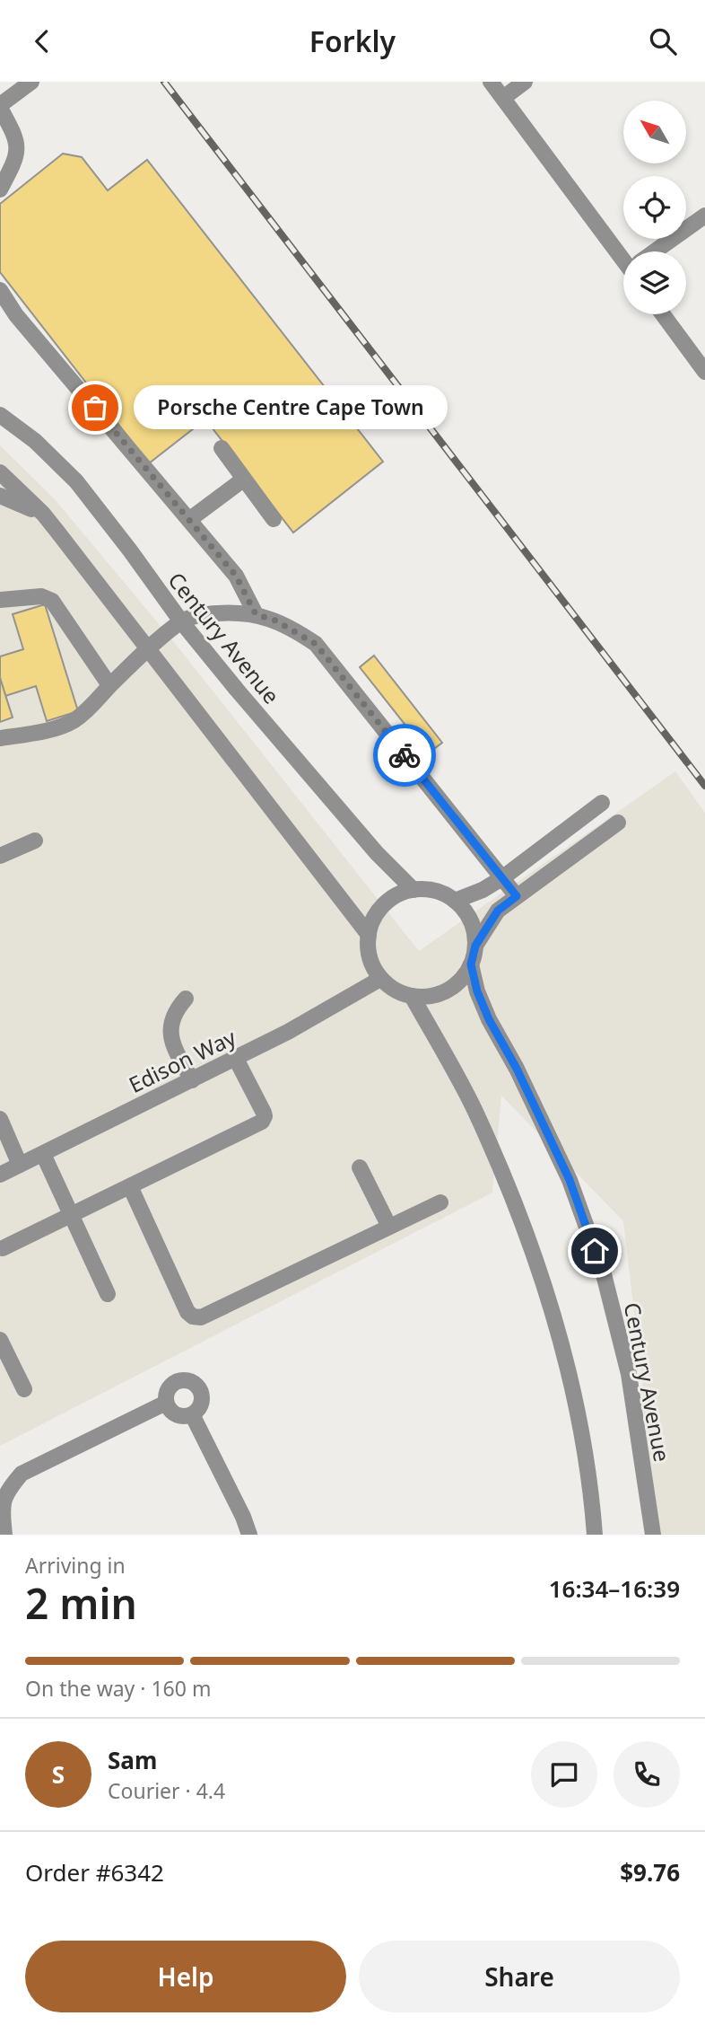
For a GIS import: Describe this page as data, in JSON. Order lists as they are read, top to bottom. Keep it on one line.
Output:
{"streets":{"street":["Century Avenue","Edison Way"]},"crossings":[["Century Avenue","Edison Way"]],"places":["Porsche Centre Cape Town"],"north":"top left","page":{"header":"Forkly","bubble":"Porsche Centre Cape Town","heading":["2 min","Arriving in","16:34–16:39"],"panel":["Sam","Courier · 4.4","Order #6342","$9.76"],"bar":"On the way · 160 m","round":"S","buttons":["Help","Share"]}}
